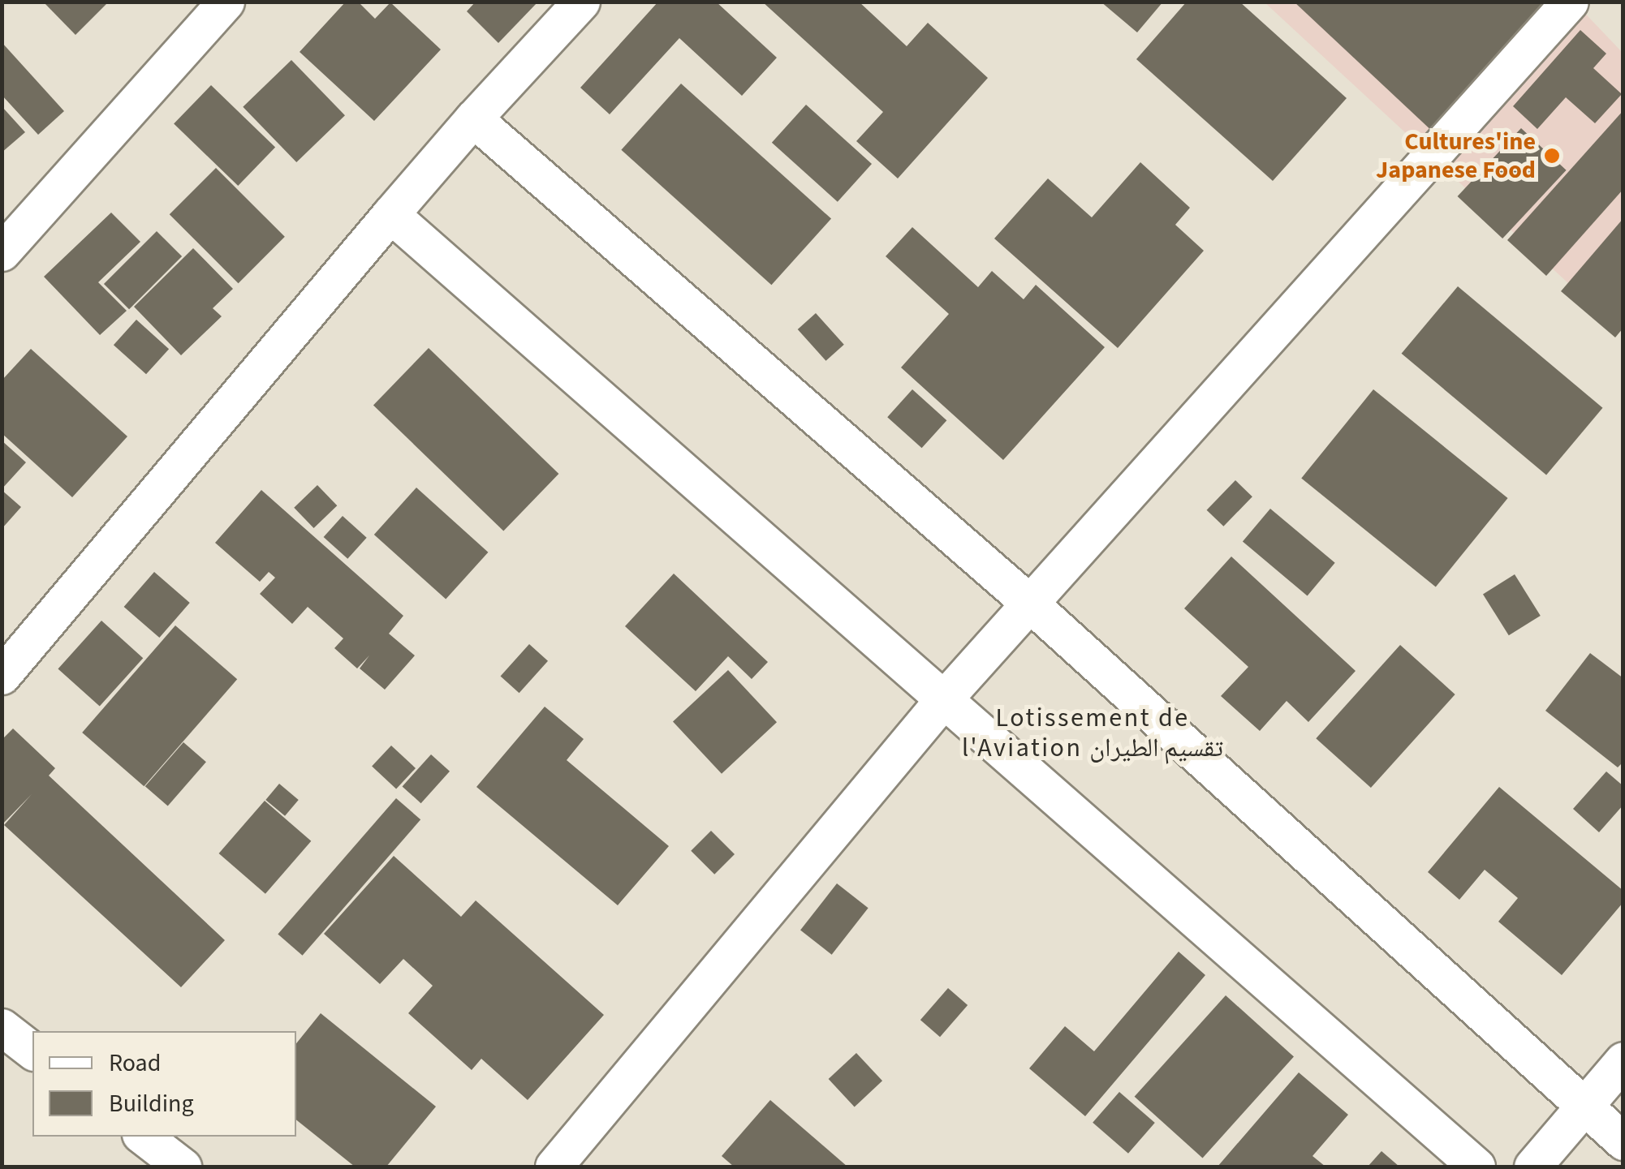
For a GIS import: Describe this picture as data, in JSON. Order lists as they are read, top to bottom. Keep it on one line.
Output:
{"districts":["Lotissement de l'Aviation تقسيم الطيران"],"places":["Cultures'ine Japanese Food"],"legend":["Road","Building"]}
